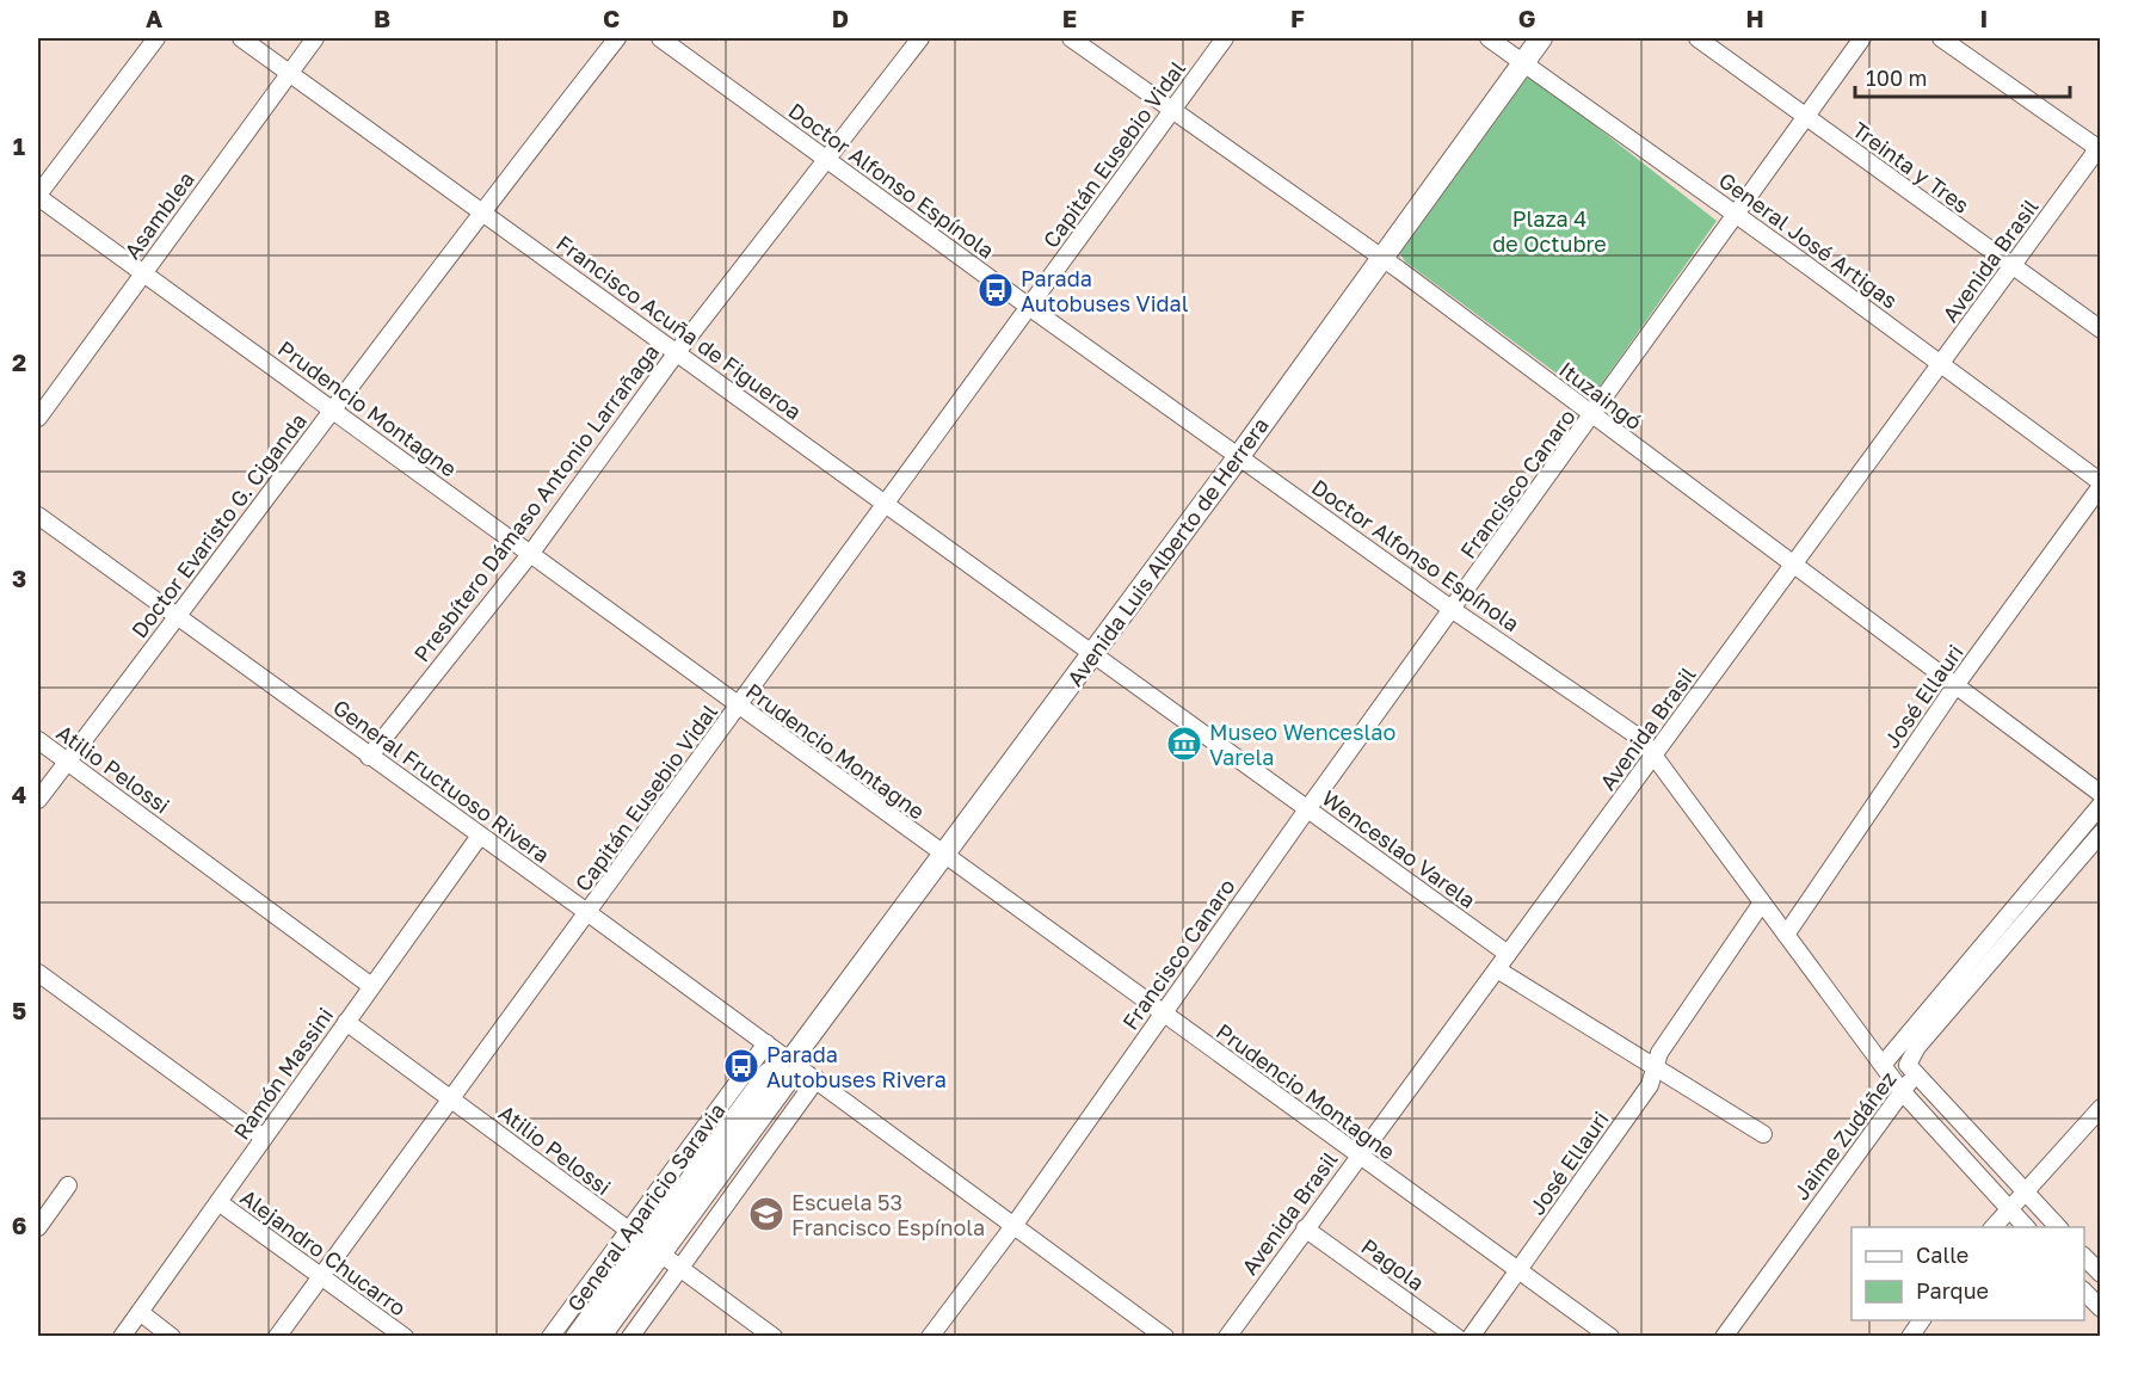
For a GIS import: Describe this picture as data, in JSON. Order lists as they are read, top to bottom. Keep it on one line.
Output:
{"streets":{"main road":["Avenida Luis Alberto de Herrera","General Aparicio Saravia"],"street":["Capitán Eusebio Vidal","Treinta y Tres","Doctor Alfonso Espínola","Asamblea","General José Artigas","Avenida Brasil","Francisco Acuña de Figueroa","Ituzaingó","Prudencio Montagne","Francisco Canaro","Presbítero Dámaso Antonio Larrañaga","Doctor Evaristo G. Ciganda","José Ellauri","Atilio Pelossi","General Fructuoso Rivera","Wenceslao Varela","Ramón Massini","Jaime Zudáñez","Alejandro Chucarro","Pagola"]},"crossings":[["Capitán Eusebio Vidal","Doctor Alfonso Espínola"],["Capitán Eusebio Vidal","Francisco Acuña de Figueroa"],["Capitán Eusebio Vidal","Ituzaingó"],["Capitán Eusebio Vidal","Prudencio Montagne"],["Capitán Eusebio Vidal","Atilio Pelossi"],["Capitán Eusebio Vidal","General Fructuoso Rivera"],["Capitán Eusebio Vidal","Alejandro Chucarro"],["Treinta y Tres","Avenida Brasil"],["Treinta y Tres","Francisco Canaro"],["Doctor Alfonso Espínola","Avenida Brasil"],["Doctor Alfonso Espínola","Francisco Canaro"],["Doctor Alfonso Espínola","Presbítero Dámaso Antonio Larrañaga"],["Doctor Alfonso Espínola","Avenida Luis Alberto de Herrera"],["Doctor Alfonso Espínola","José Ellauri"],["Doctor Alfonso Espínola","Jaime Zudáñez"],["Asamblea","Francisco Acuña de Figueroa"],["Asamblea","Prudencio Montagne"],["General José Artigas","Avenida Brasil"],["General José Artigas","Francisco Canaro"],["General José Artigas","Avenida Luis Alberto de Herrera"],["General José Artigas","José Ellauri"],["Avenida Brasil","Ituzaingó"],["Avenida Brasil","Prudencio Montagne"],["Avenida Brasil","Wenceslao Varela"],["Avenida Brasil","Pagola"],["Francisco Acuña de Figueroa","Presbítero Dámaso Antonio Larrañaga"],["Francisco Acuña de Figueroa","Doctor Evaristo G. Ciganda"],["Francisco Acuña de Figueroa","Avenida Luis Alberto de Herrera"],["Francisco Acuña de Figueroa","Wenceslao Varela"],["Ituzaingó","Francisco Canaro"],["Ituzaingó","Avenida Luis Alberto de Herrera"],["Ituzaingó","José Ellauri"],["Prudencio Montagne","Francisco Canaro"],["Prudencio Montagne","Presbítero Dámaso Antonio Larrañaga"],["Prudencio Montagne","Doctor Evaristo G. Ciganda"],["Prudencio Montagne","Avenida Luis Alberto de Herrera"],["Prudencio Montagne","José Ellauri"],["Francisco Canaro","General Fructuoso Rivera"],["Francisco Canaro","Wenceslao Varela"],["Presbítero Dámaso Antonio Larrañaga","General Fructuoso Rivera"],["Doctor Evaristo G. Ciganda","Atilio Pelossi"],["Doctor Evaristo G. Ciganda","General Fructuoso Rivera"],["Avenida Luis Alberto de Herrera","General Fructuoso Rivera"],["Avenida Luis Alberto de Herrera","Wenceslao Varela"],["Avenida Luis Alberto de Herrera","General Aparicio Saravia"],["Atilio Pelossi","Ramón Massini"],["Atilio Pelossi","General Aparicio Saravia"],["General Fructuoso Rivera","Ramón Massini"],["General Fructuoso Rivera","General Aparicio Saravia"],["Ramón Massini","Alejandro Chucarro"]],"parks":["Plaza 4 de Octubre"],"places":{"bus stop":["Parada Autobuses Vidal","Parada Autobuses Rivera"],"museum":["Museo Wenceslao Varela"],"school or university":["Escuela 53 Francisco Espínola"]},"legend":["Calle","Parque"],"scale_bar":"100 m","grid":{"columns":["A","B","C","D","E","F","G","H","I"],"rows":["1","2","3","4","5","6"]}}
